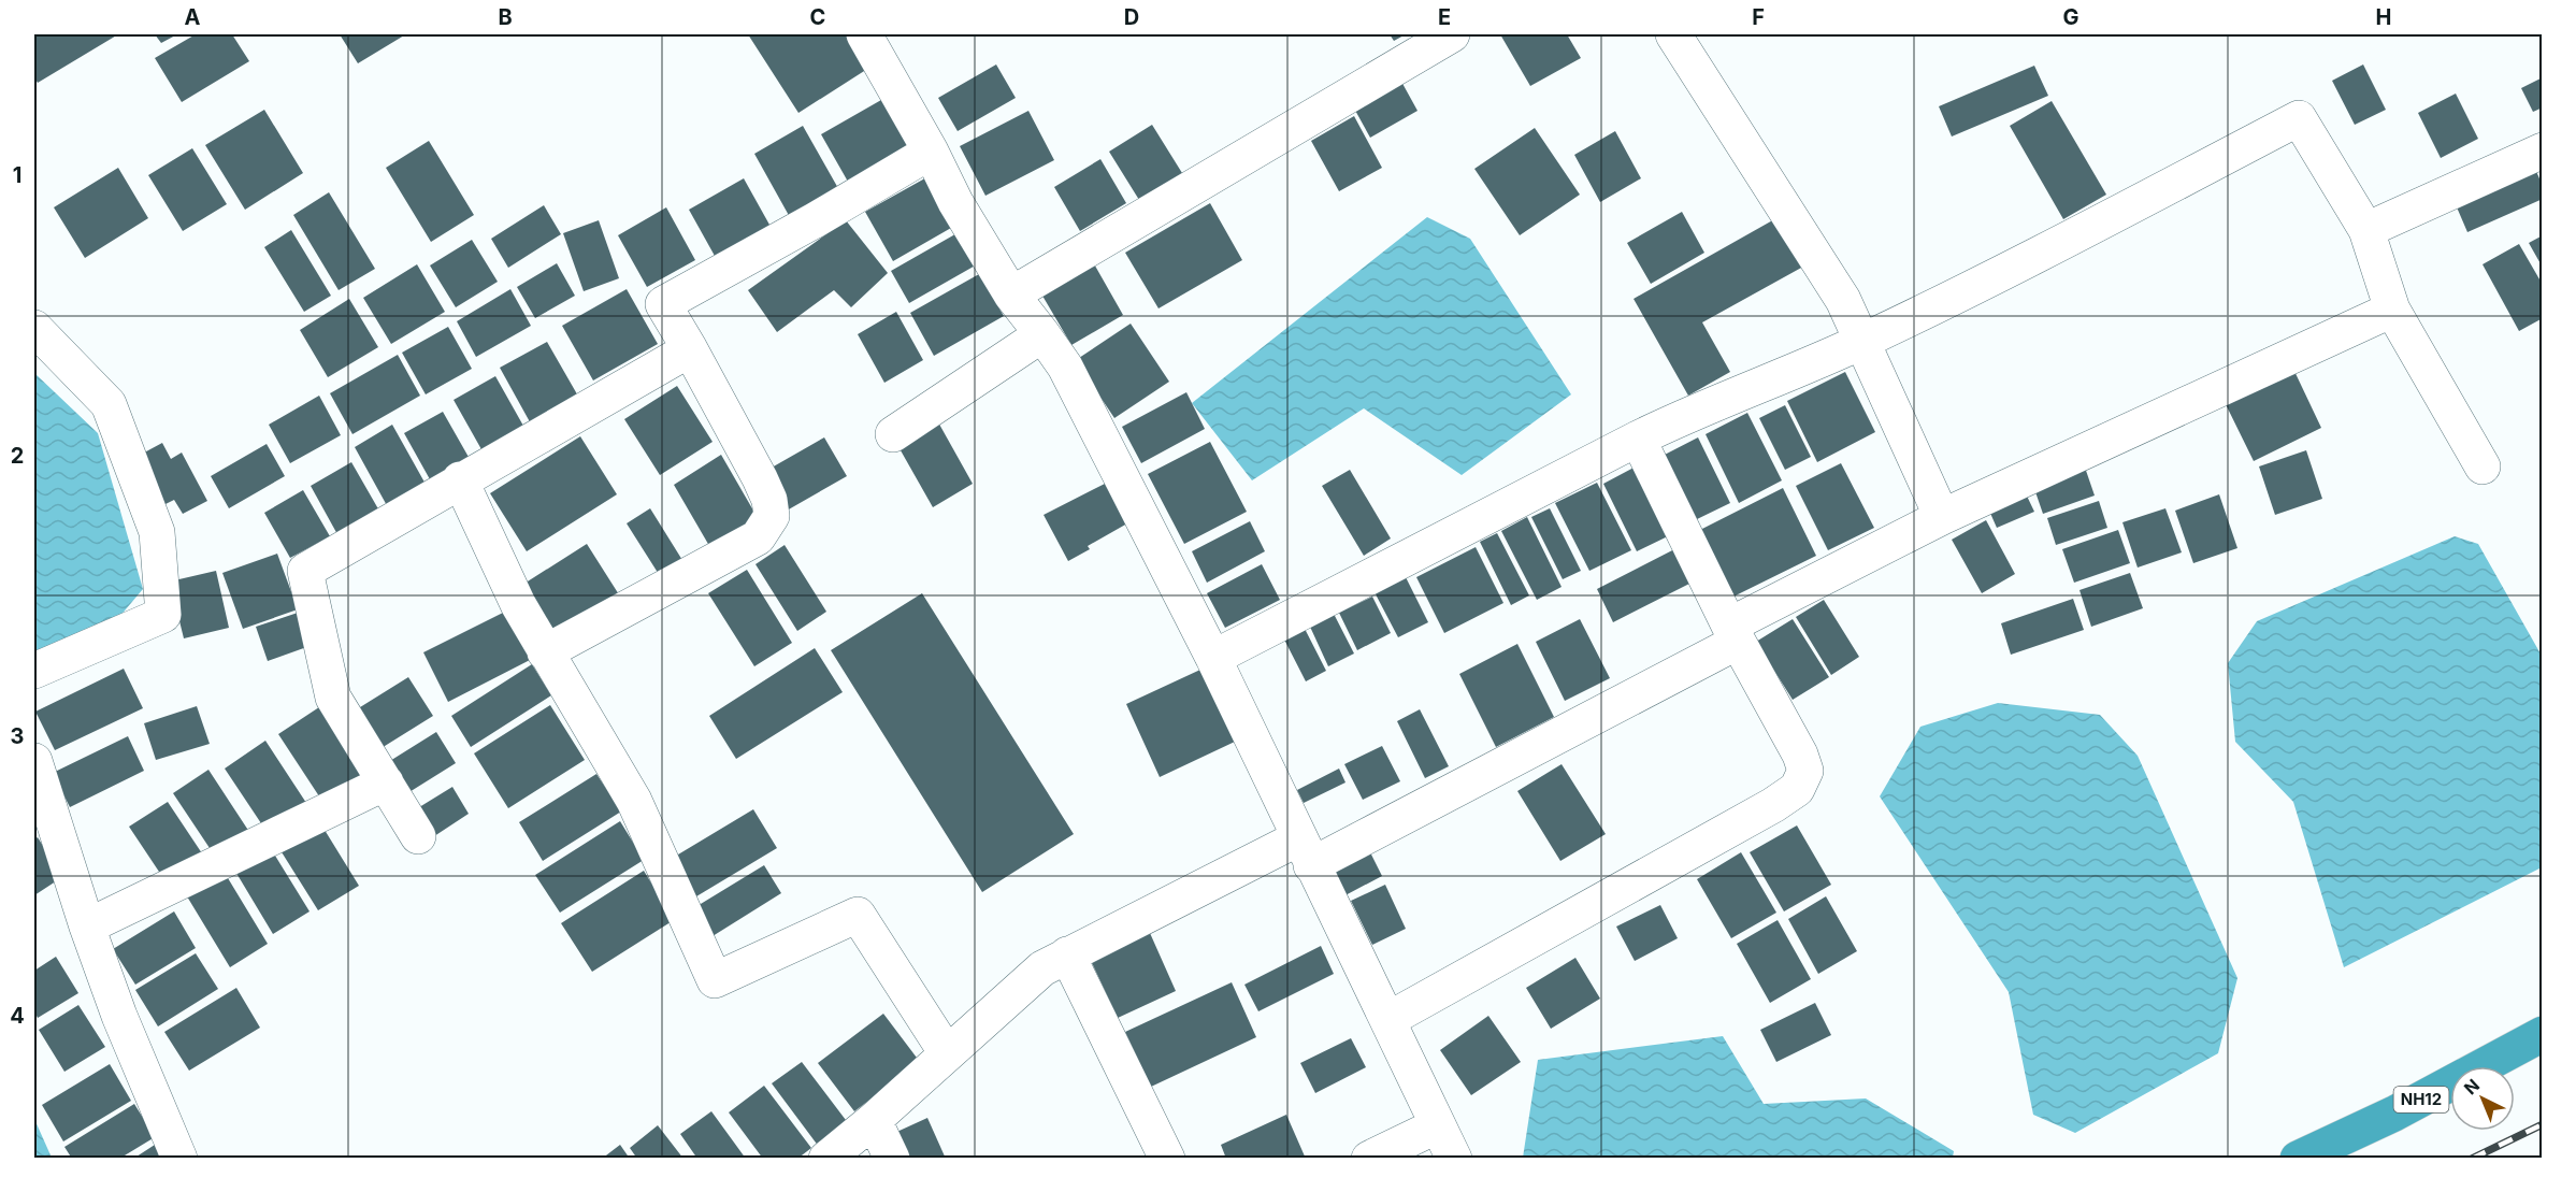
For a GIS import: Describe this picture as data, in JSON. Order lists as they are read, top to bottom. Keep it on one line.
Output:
{"streets":{"highway":["NH12"]},"north":"top left","grid":{"columns":["A","B","C","D","E","F","G","H"],"rows":["1","2","3","4"]}}
